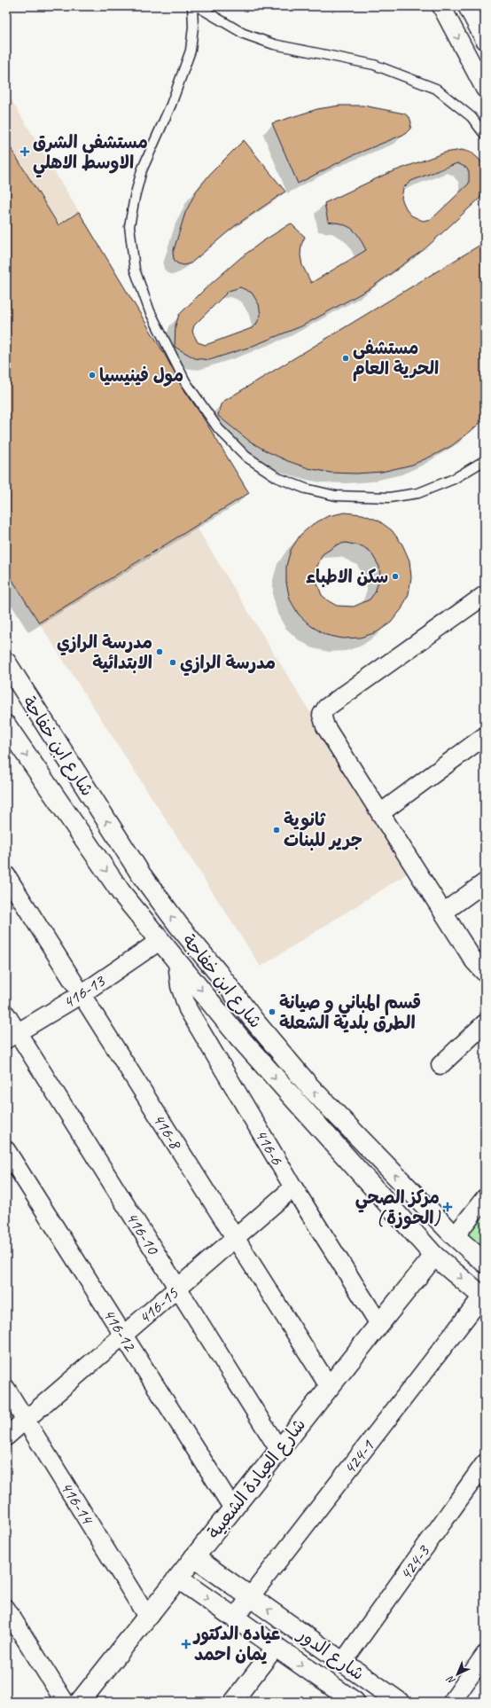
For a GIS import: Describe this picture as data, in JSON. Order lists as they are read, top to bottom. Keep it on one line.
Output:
{"streets":{"street":["شارع ابن خفاجة","416-13","416-8","416-6","416-10","416-15","416-12","424-1","شارع العيادة الشعبية","416-14","424-3","شارع الدور"]},"crossings":[["شارع ابن خفاجة","416-13"],["شارع ابن خفاجة","416-6"],["شارع ابن خفاجة","424-1"],["شارع ابن خفاجة","شارع العيادة الشعبية"],["416-13","416-8"],["416-13","416-10"],["416-8","416-15"],["416-8","شارع العيادة الشعبية"],["416-6","416-15"],["416-6","شارع العيادة الشعبية"],["416-10","416-15"],["416-10","شارع العيادة الشعبية"],["416-15","416-12"],["416-15","416-14"],["416-12","شارع العيادة الشعبية"],["424-1","شارع الدور"],["شارع العيادة الشعبية","416-14"],["شارع العيادة الشعبية","شارع الدور"],["424-3","شارع الدور"]],"places":{"health":["مستشفى الشرق الاوسط الاهلي","مركز الصحي ( الحوزة)","عياده الدكتور يمان احمد"],"other":["مستشفى الحرية العام","مول فينيسيا","سكن الاطباء","مدرسة الرازي الابتدائية","مدرسة الرازي","ثانوية جرير للبنات","قسم المباني و صيانة الطرق بلدية الشعلة"]},"north":"bottom left"}
